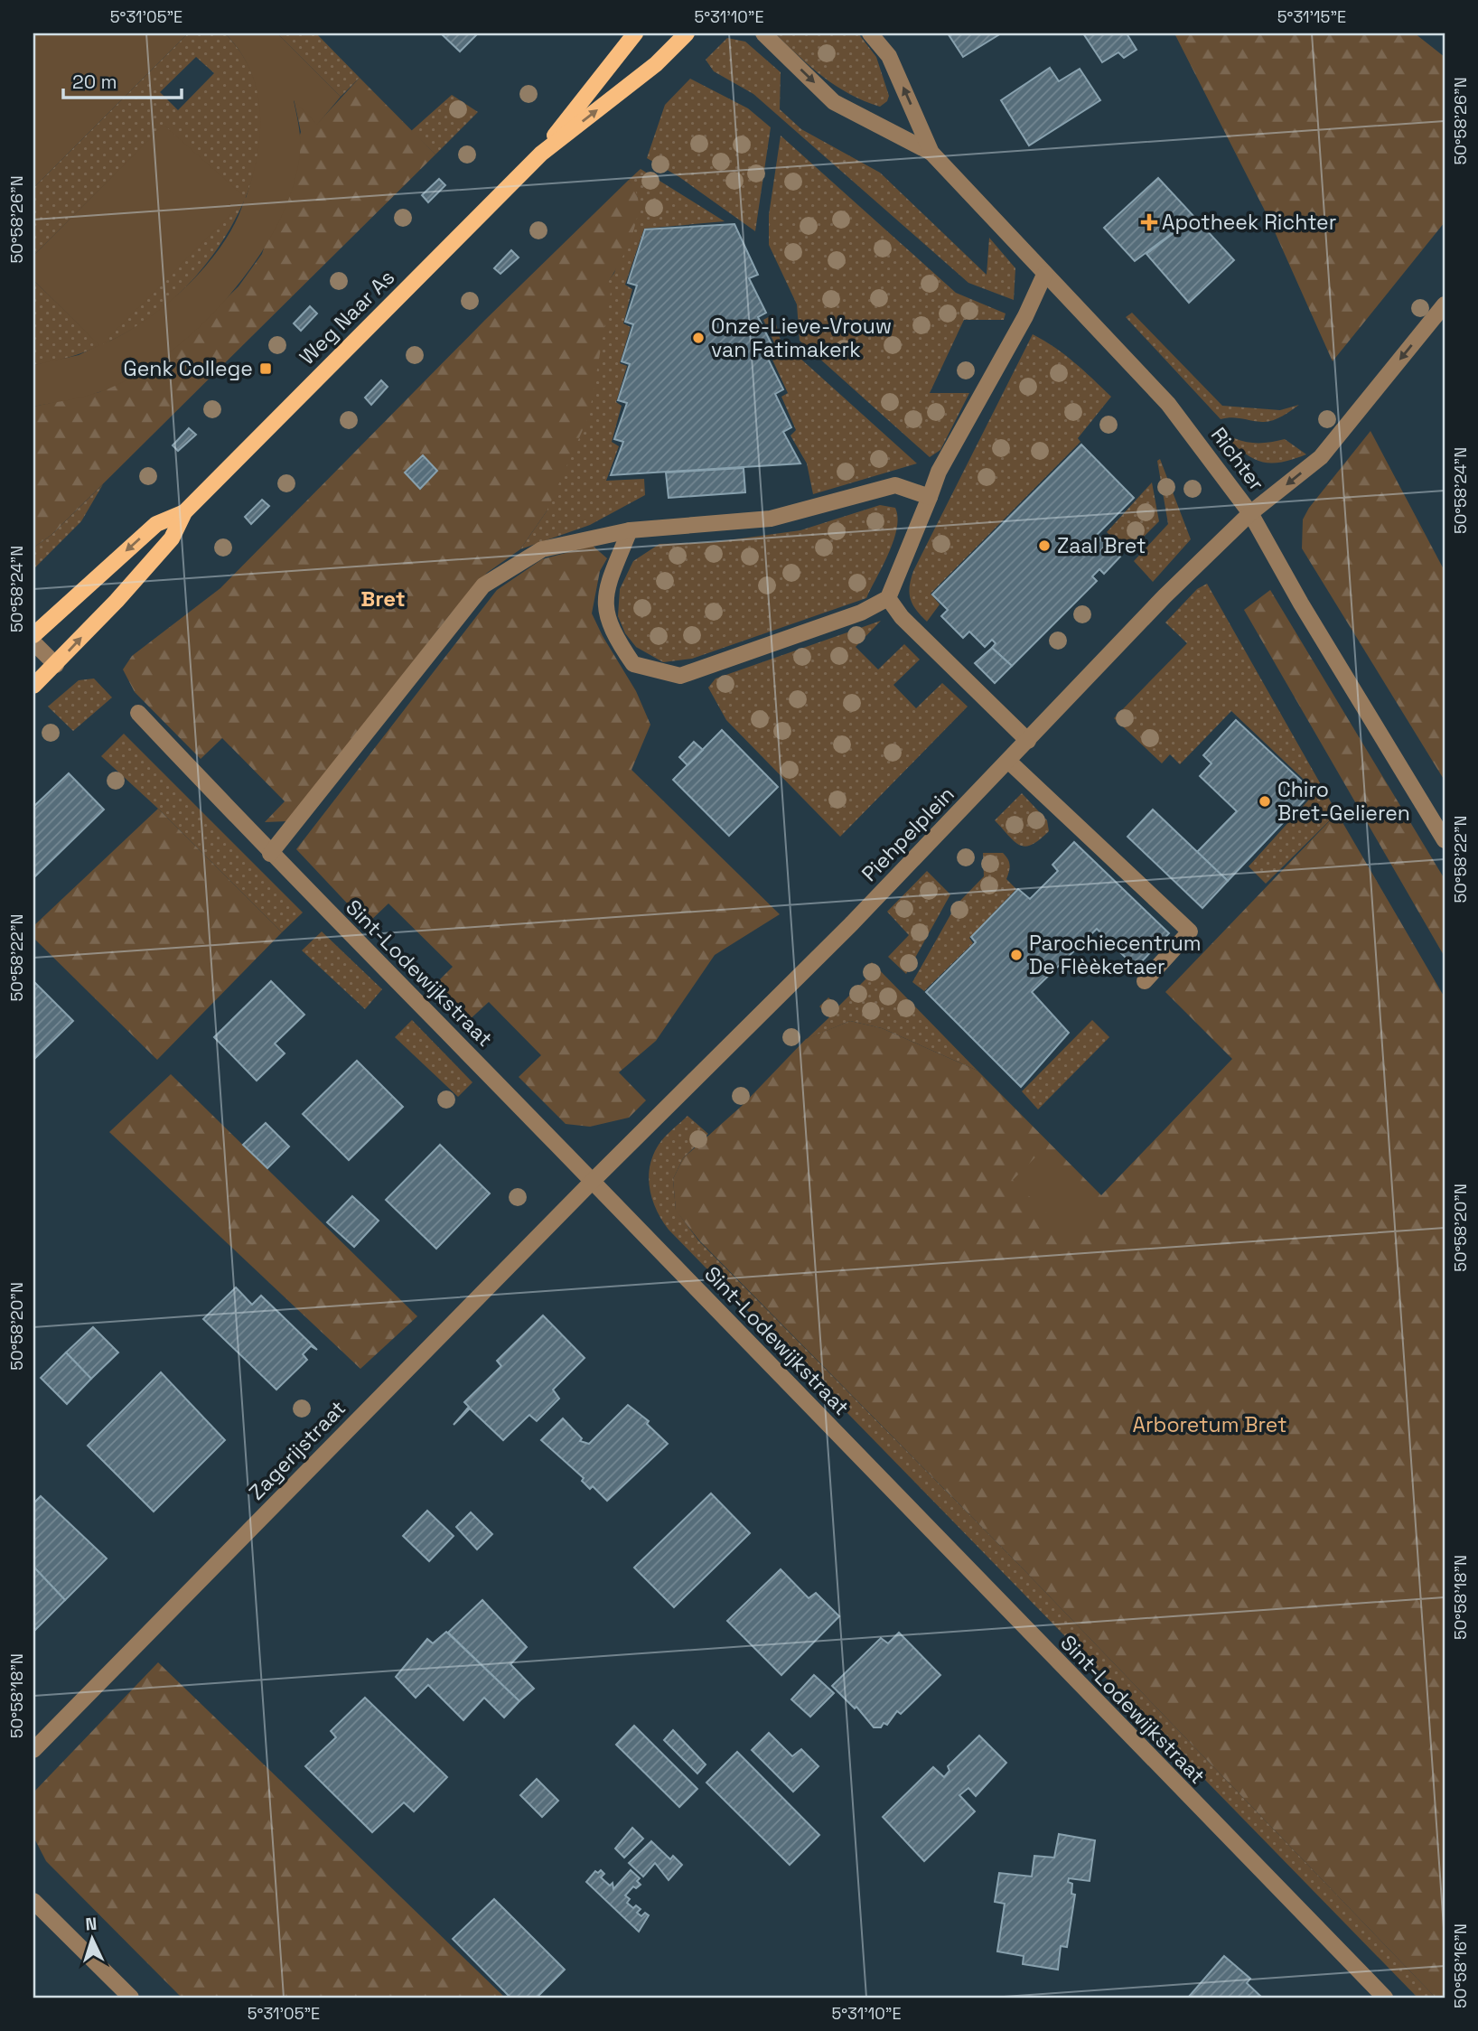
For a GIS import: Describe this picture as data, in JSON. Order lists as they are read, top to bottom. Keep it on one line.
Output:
{"streets":{"main road":["Weg Naar As"],"street":["Richter","Piehpelplein","Sint-Lodewijkstraat","Zagerijstraat"]},"crossings":[["Richter","Piehpelplein"],["Piehpelplein","Sint-Lodewijkstraat"],["Piehpelplein","Zagerijstraat"],["Sint-Lodewijkstraat","Zagerijstraat"]],"districts":["Bret"],"parks":["Arboretum Bret"],"places":{"health":["Apotheek Richter"],"other":["Onze-Lieve-Vrouw van Fatimakerk","Zaal Bret","Chiro Bret-Gelieren","Parochiecentrum De Flèèketaer"],"transit":["Genk College"]},"scale_bar":"20 m","north":"top","coordinates":["5°31'05\"E","5°31'10\"E","5°31'15\"E","50°58'26\"N","50°58'24\"N","50°58'22\"N","50°58'20\"N","50°58'18\"N","50°58'16\"N"]}
